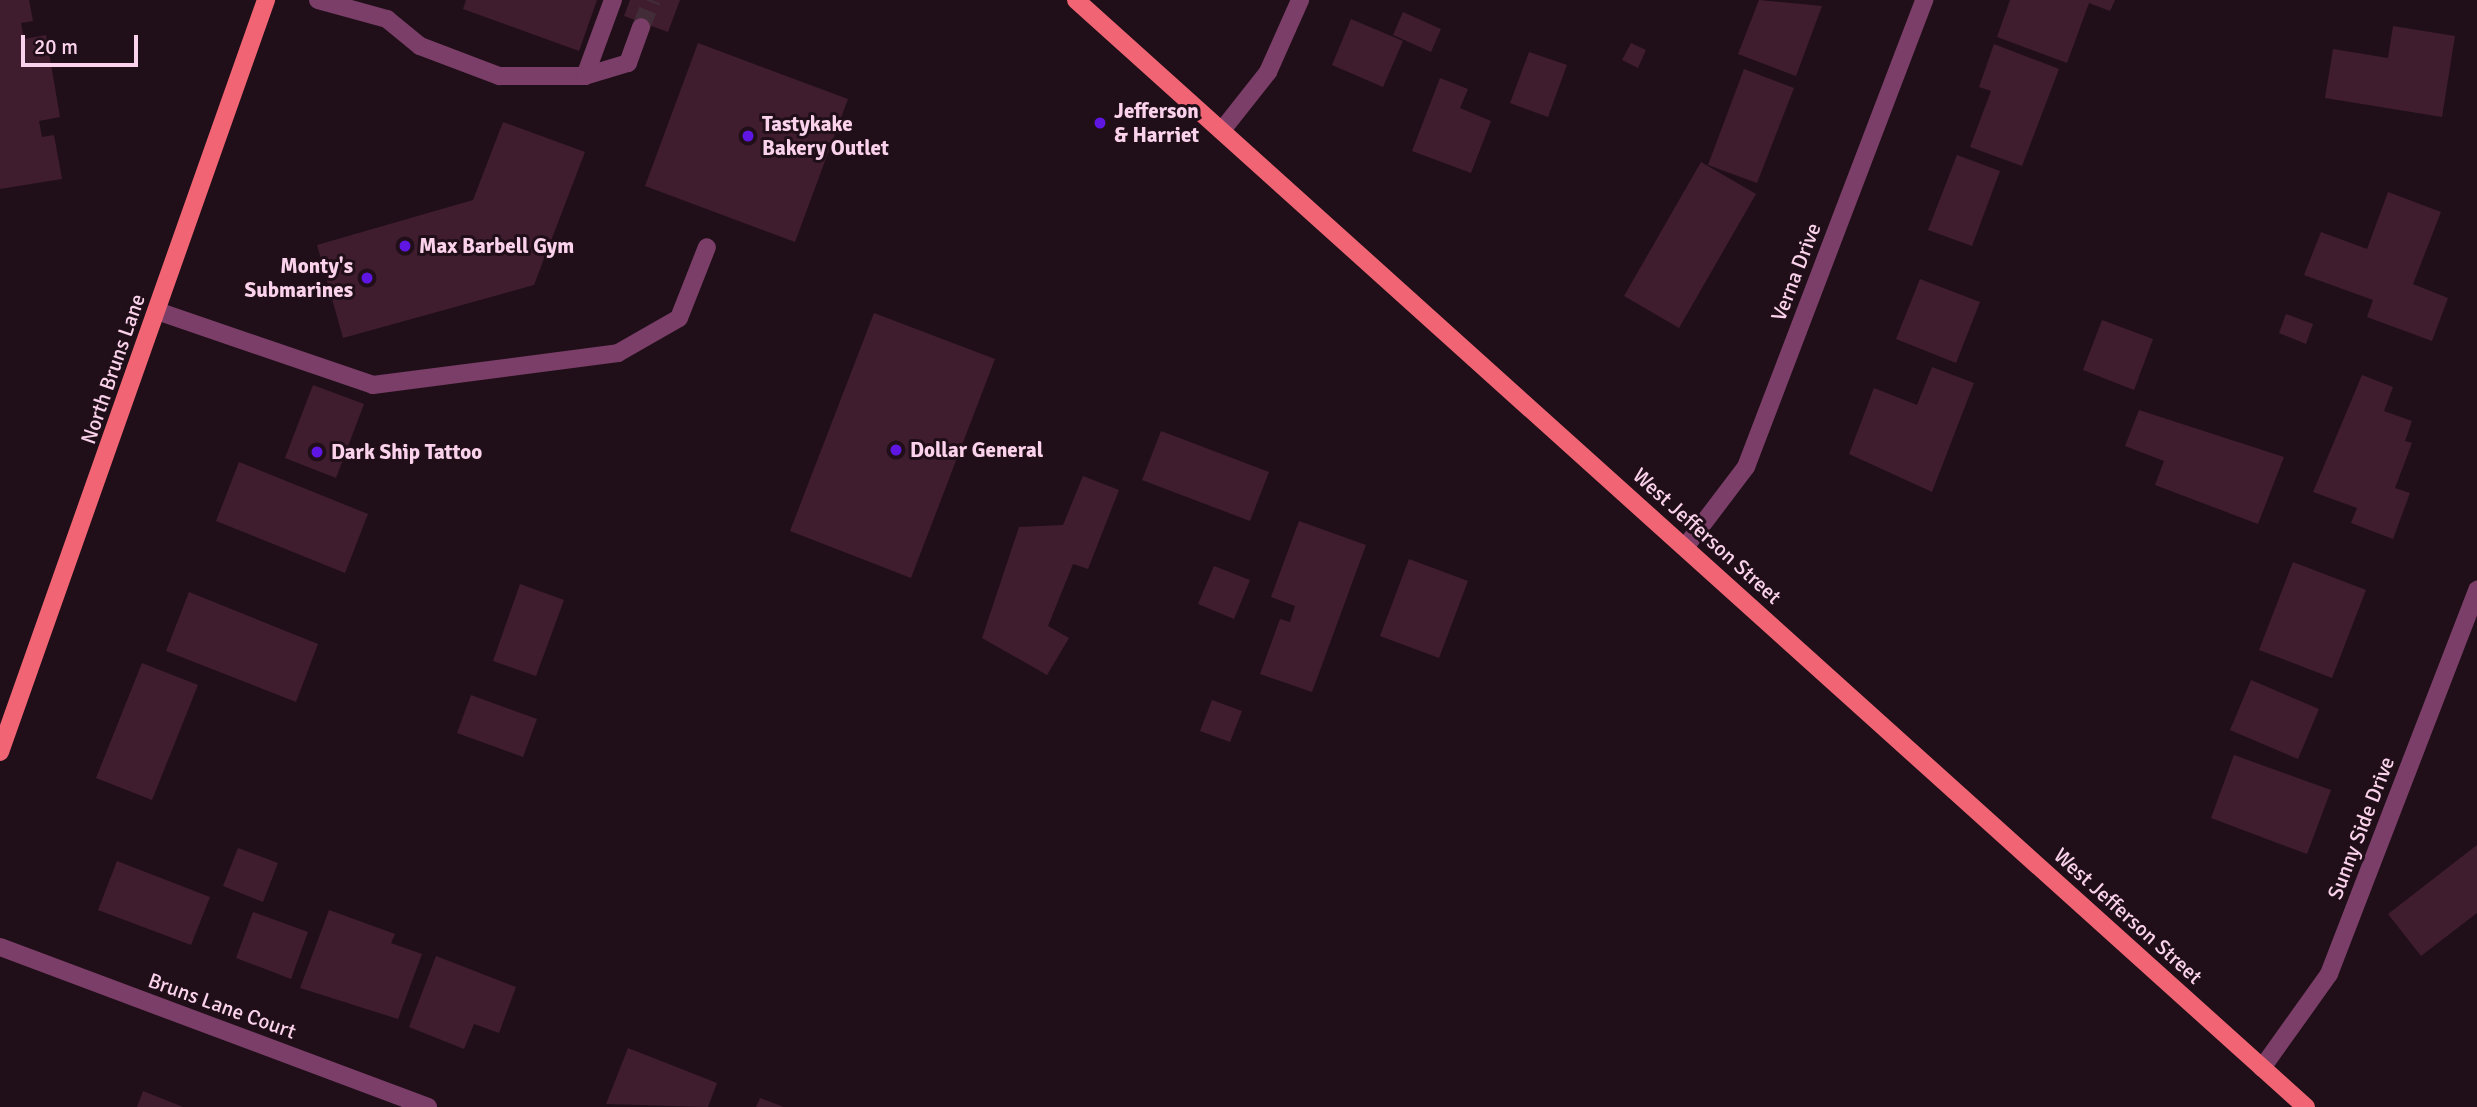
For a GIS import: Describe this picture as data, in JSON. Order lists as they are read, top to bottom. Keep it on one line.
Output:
{"streets":{"main road":["North Bruns Lane","West Jefferson Street"],"street":["Verna Drive","Sunny Side Drive","Bruns Lane Court"]},"crossings":[["Verna Drive","West Jefferson Street"],["West Jefferson Street","Sunny Side Drive"]],"places":["Jefferson & Harriet","Tastykake Bakery Outlet","Max Barbell Gym","Monty's Submarines","Dollar General","Dark Ship Tattoo"],"scale_bar":"20 m"}
